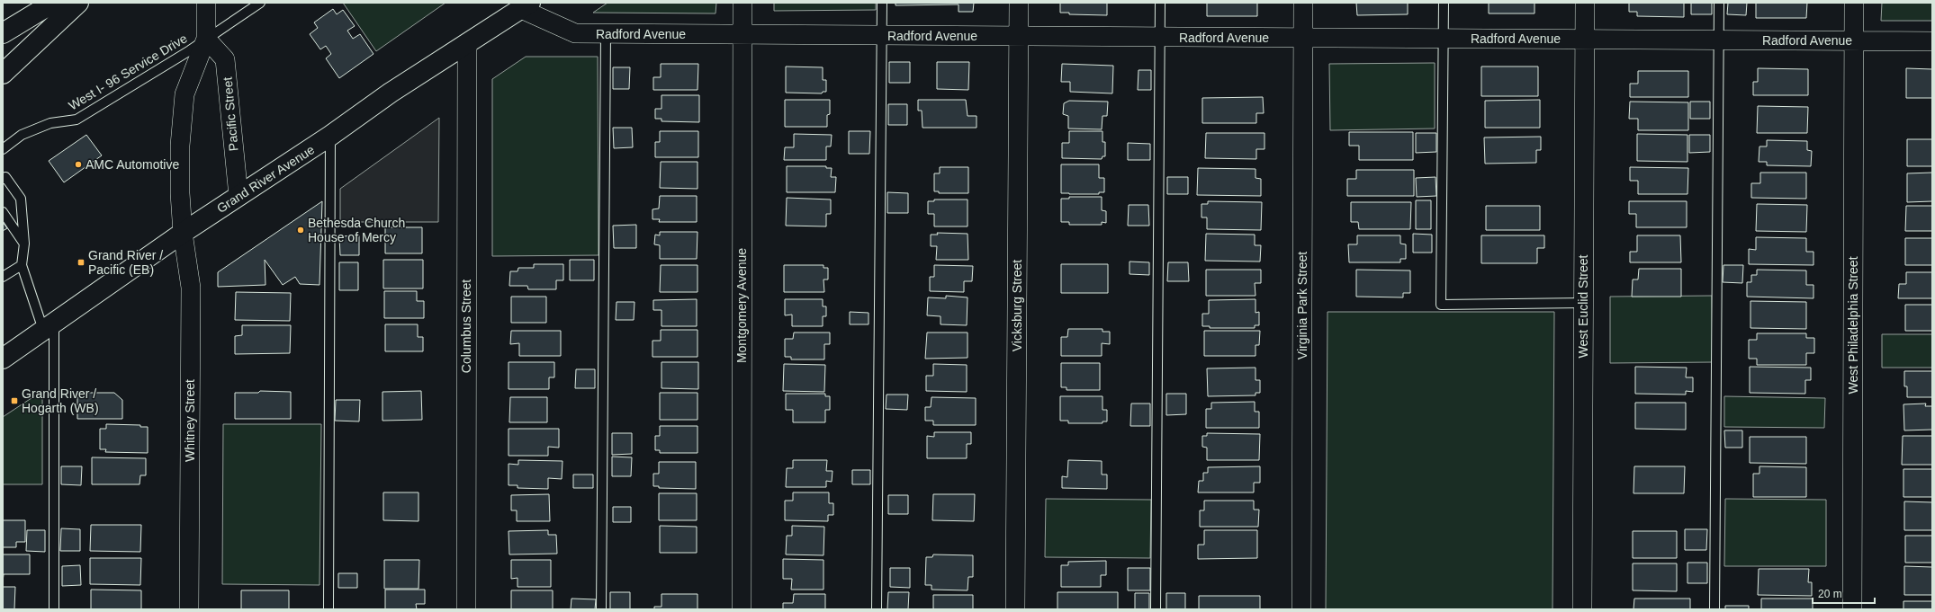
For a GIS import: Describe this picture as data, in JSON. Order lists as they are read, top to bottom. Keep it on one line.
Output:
{"streets":{"main road":["Grand River Avenue"],"street":["Radford Avenue","Pacific Street","Montgomery Avenue","Vicksburg Street","Virginia Park Street","West Euclid Street","West Philadelphia Street","Columbus Street","Whitney Street"],"lane":["West I- 96 Service Drive"]},"crossings":[["Radford Avenue","Grand River Avenue"],["Radford Avenue","Montgomery Avenue"],["Radford Avenue","Vicksburg Street"],["Radford Avenue","Virginia Park Street"],["Radford Avenue","West Euclid Street"],["Radford Avenue","West Philadelphia Street"],["West I- 96 Service Drive","Pacific Street"],["Pacific Street","Grand River Avenue"],["Grand River Avenue","Columbus Street"],["Grand River Avenue","Whitney Street"]],"places":{"other":["AMC Automotive","Bethesda Church House of Mercy"],"transit":["Grand River / Pacific (EB)","Grand River / Hogarth (WB)"]},"scale_bar":"20 m"}
